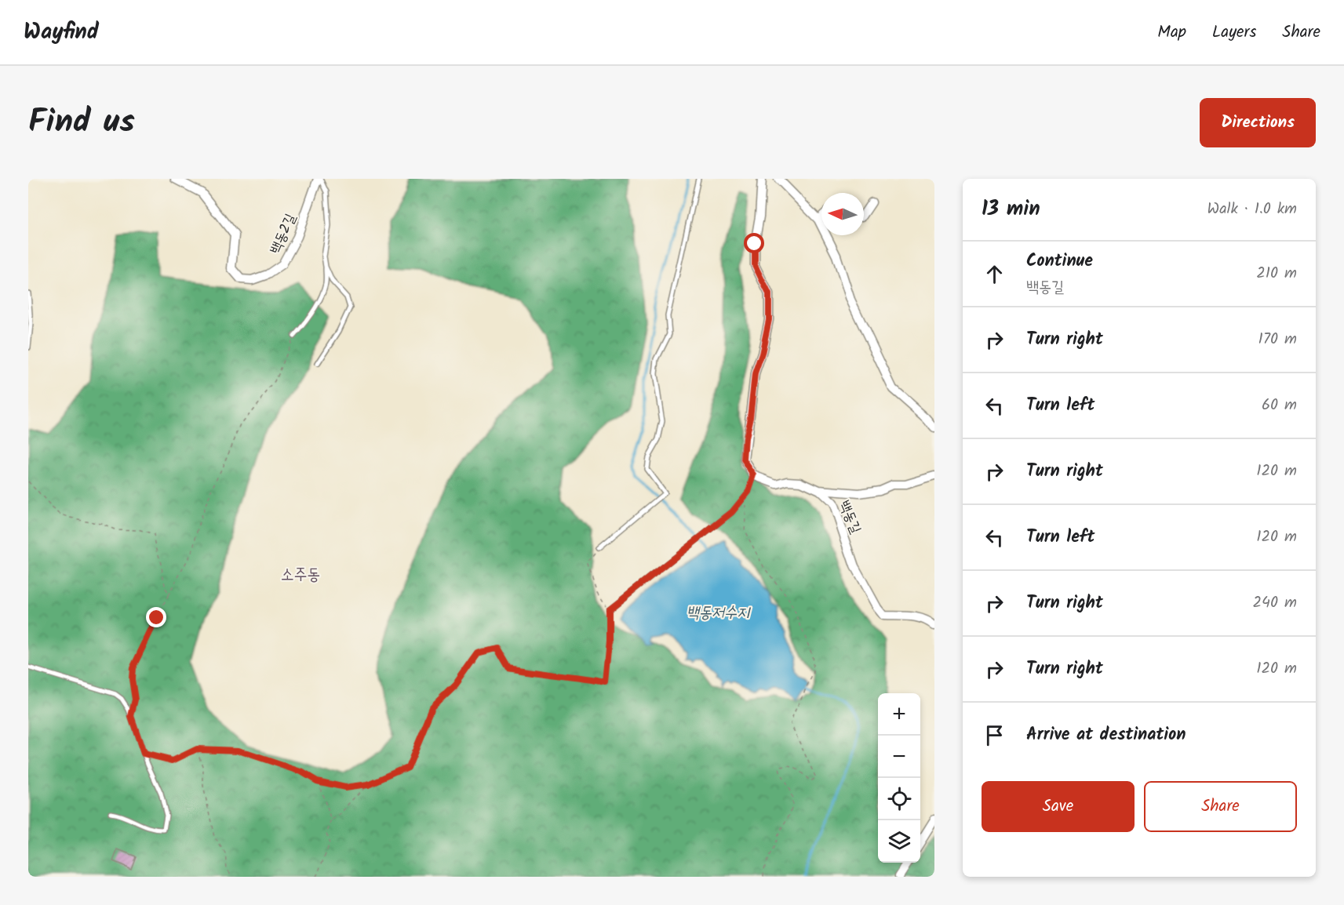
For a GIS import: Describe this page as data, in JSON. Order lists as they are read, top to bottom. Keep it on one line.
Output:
{"streets":{"street":["백동2길","백동길"]},"districts":["소주동"],"water":["백동저수지"],"north":"left","page":{"header":"Wayfind","nav":["Map","Layers","Share"],"title":"Find us","buttons":["Directions",["Save","Share"]],"heading":["13 min","Walk · 1.0 km"],"list":[["Continue","백동길","210 m"],["Turn right","170 m"],["Turn left","60 m"],["Turn right","120 m"],["Turn left","120 m"],["Turn right","240 m"],["Turn right","120 m"],"Arrive at destination"],"map_buttons":["+","−"]}}
